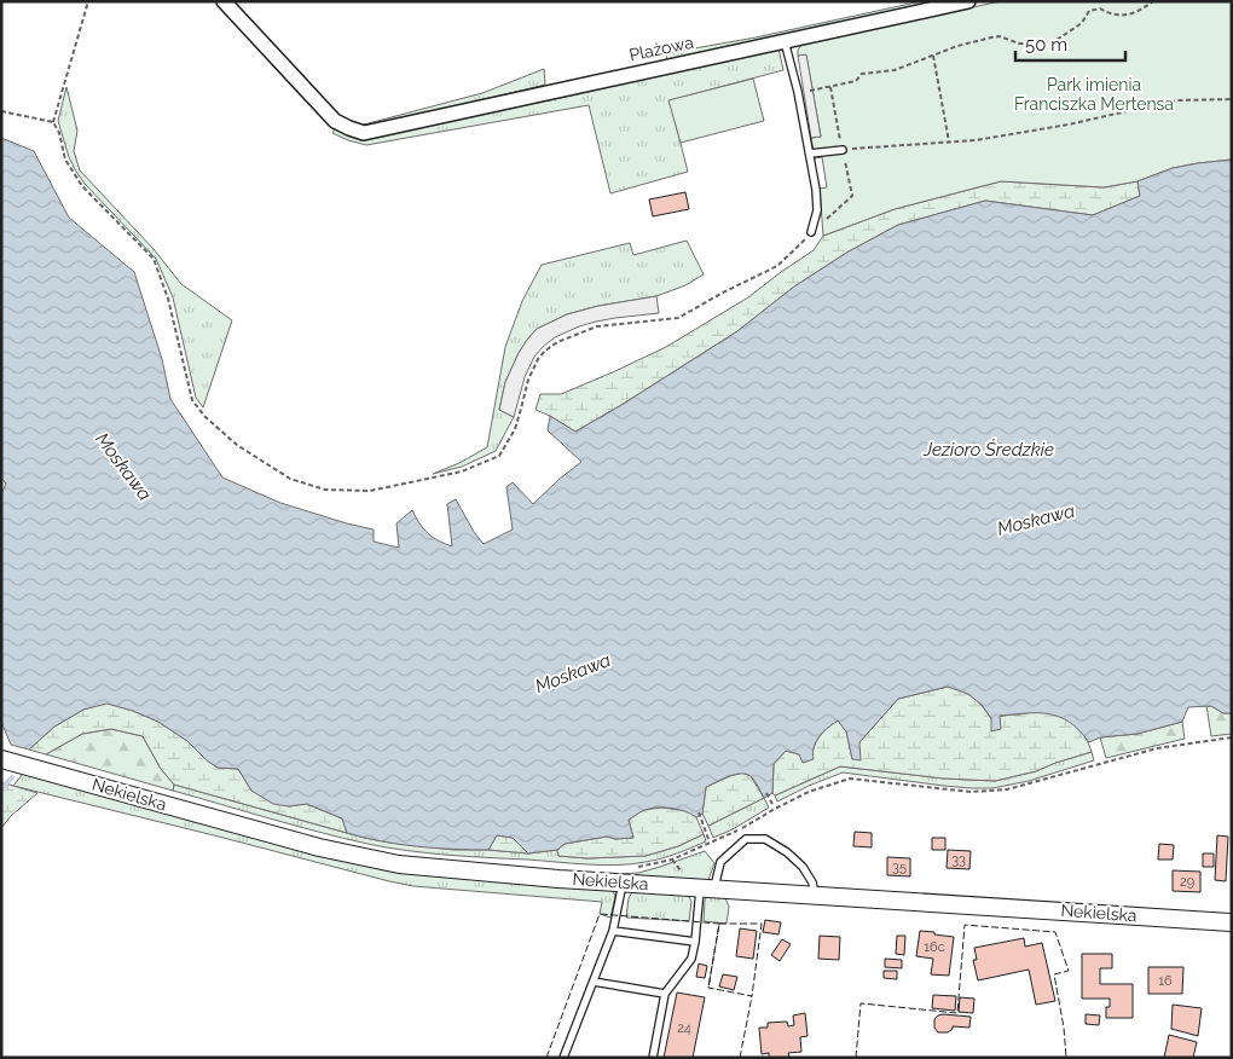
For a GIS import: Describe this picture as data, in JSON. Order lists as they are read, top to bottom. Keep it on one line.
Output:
{"streets":{"street":["Plażowa","Nekielska"]},"water":["Jezioro Średzkie","Moskawa"],"parks":["Park imienia Franciszka Mertensa"],"house_numbers":["33","35","29","16c","16","24"],"scale_bar":"50 m"}
